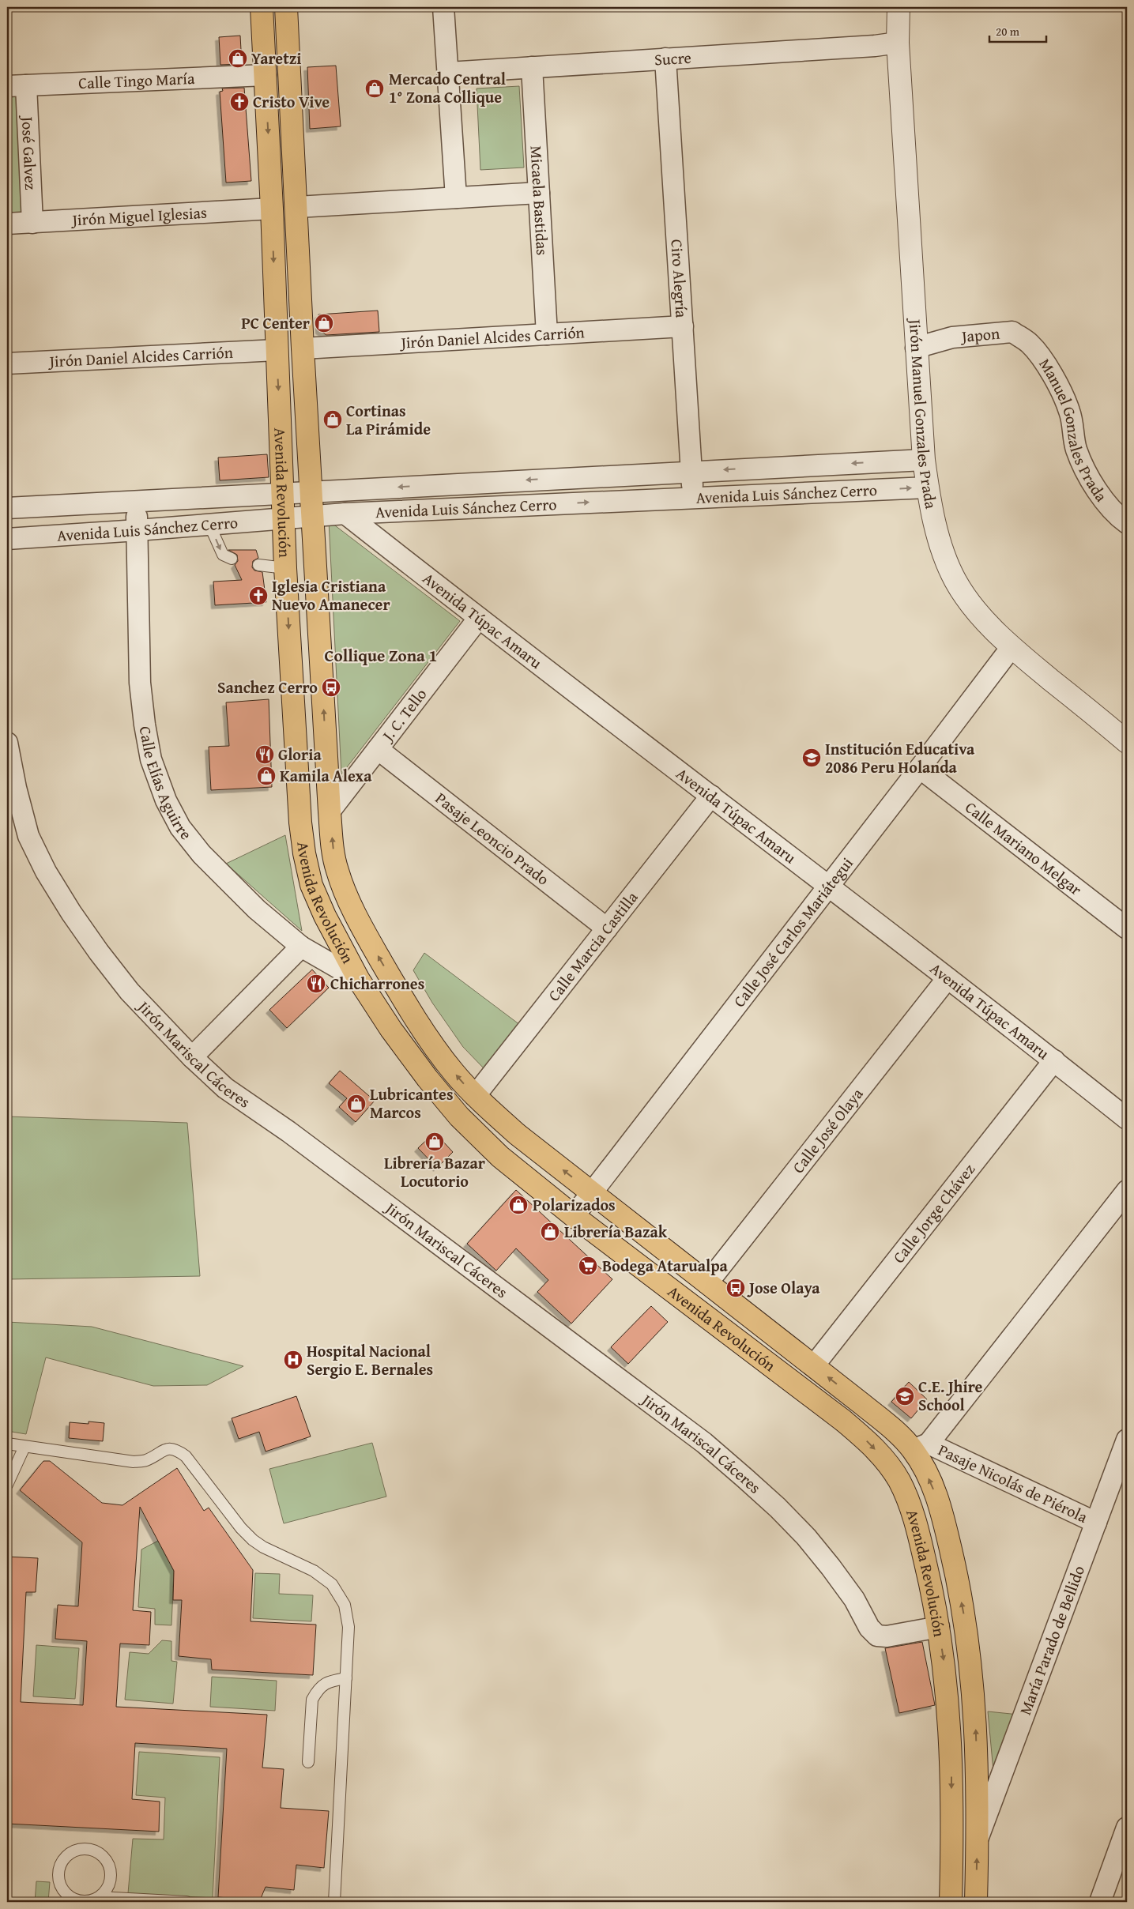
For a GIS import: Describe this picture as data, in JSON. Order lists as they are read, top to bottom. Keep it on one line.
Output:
{"streets":{"main road":["Avenida Revolución"],"street":["Sucre","Calle Tingo María","José Galvez","Micaela Bastidas","Jirón Miguel Iglesias","Ciro Alegría","Japon","Jirón Daniel Alcides Carrión","Jirón Manuel Gonzales Prada","Manuel Gonzales Prada","Avenida Luis Sánchez Cerro","Avenida Túpac Amaru","J. C. Tello","Calle Elías Aguirre","Pasaje Leoncio Prado","Calle Mariano Melgar","Calle José Carlos Mariátegui","Calle Marcia Castilla","Jirón Mariscal Cáceres","Calle José Olaya","Calle Jorge Chávez","Pasaje Nicolás de Piérola","María Parado de Bellido"]},"crossings":[["Sucre","Micaela Bastidas"],["Sucre","Ciro Alegría"],["Sucre","Jirón Manuel Gonzales Prada"],["Calle Tingo María","José Galvez"],["Calle Tingo María","Avenida Revolución"],["José Galvez","Jirón Miguel Iglesias"],["Micaela Bastidas","Jirón Daniel Alcides Carrión"],["Jirón Miguel Iglesias","Avenida Revolución"],["Ciro Alegría","Jirón Daniel Alcides Carrión"],["Ciro Alegría","Avenida Luis Sánchez Cerro"],["Japon","Jirón Manuel Gonzales Prada"],["Japon","Manuel Gonzales Prada"],["Jirón Daniel Alcides Carrión","Avenida Revolución"],["Jirón Manuel Gonzales Prada","Avenida Luis Sánchez Cerro"],["Jirón Manuel Gonzales Prada","Calle José Carlos Mariátegui"],["Avenida Revolución","Avenida Luis Sánchez Cerro"],["Avenida Revolución","J. C. Tello"],["Avenida Revolución","Calle Elías Aguirre"],["Avenida Revolución","Calle José Carlos Mariátegui"],["Avenida Revolución","Calle Marcia Castilla"],["Avenida Revolución","Jirón Mariscal Cáceres"],["Avenida Revolución","Calle José Olaya"],["Avenida Revolución","Calle Jorge Chávez"],["Avenida Revolución","Pasaje Nicolás de Piérola"],["Avenida Revolución","María Parado de Bellido"],["Avenida Luis Sánchez Cerro","Avenida Túpac Amaru"],["Avenida Luis Sánchez Cerro","Calle Elías Aguirre"],["Avenida Túpac Amaru","J. C. Tello"],["Avenida Túpac Amaru","Calle José Carlos Mariátegui"],["Avenida Túpac Amaru","Calle Marcia Castilla"],["Avenida Túpac Amaru","Calle José Olaya"],["Avenida Túpac Amaru","Calle Jorge Chávez"],["J. C. Tello","Pasaje Leoncio Prado"],["Pasaje Leoncio Prado","Calle Marcia Castilla"],["Calle Mariano Melgar","Calle José Carlos Mariátegui"],["Pasaje Nicolás de Piérola","María Parado de Bellido"]],"districts":["Collique Zona 1"],"places":{"shop":["Yaretzi","Mercado Central 1° Zona Collique","PC Center","Cortinas La Pirámide","Kamila Alexa","Lubricantes Marcos","Librería Bazar Locutorio","Polarizados","Librería Bazak"],"church":["Cristo Vive","Iglesia Cristiana Nuevo Amanecer"],"bus stop":["Sanchez Cerro","Jose Olaya"],"restaurant":["Gloria","Chicharrones"],"school or university":["Institución Educativa 2086 Peru Holanda","C.E. Jhire School"],"supermarket":["Bodega Atarualpa"],"hospital":["Hospital Nacional Sergio E. Bernales"]},"scale_bar":"20 m"}
